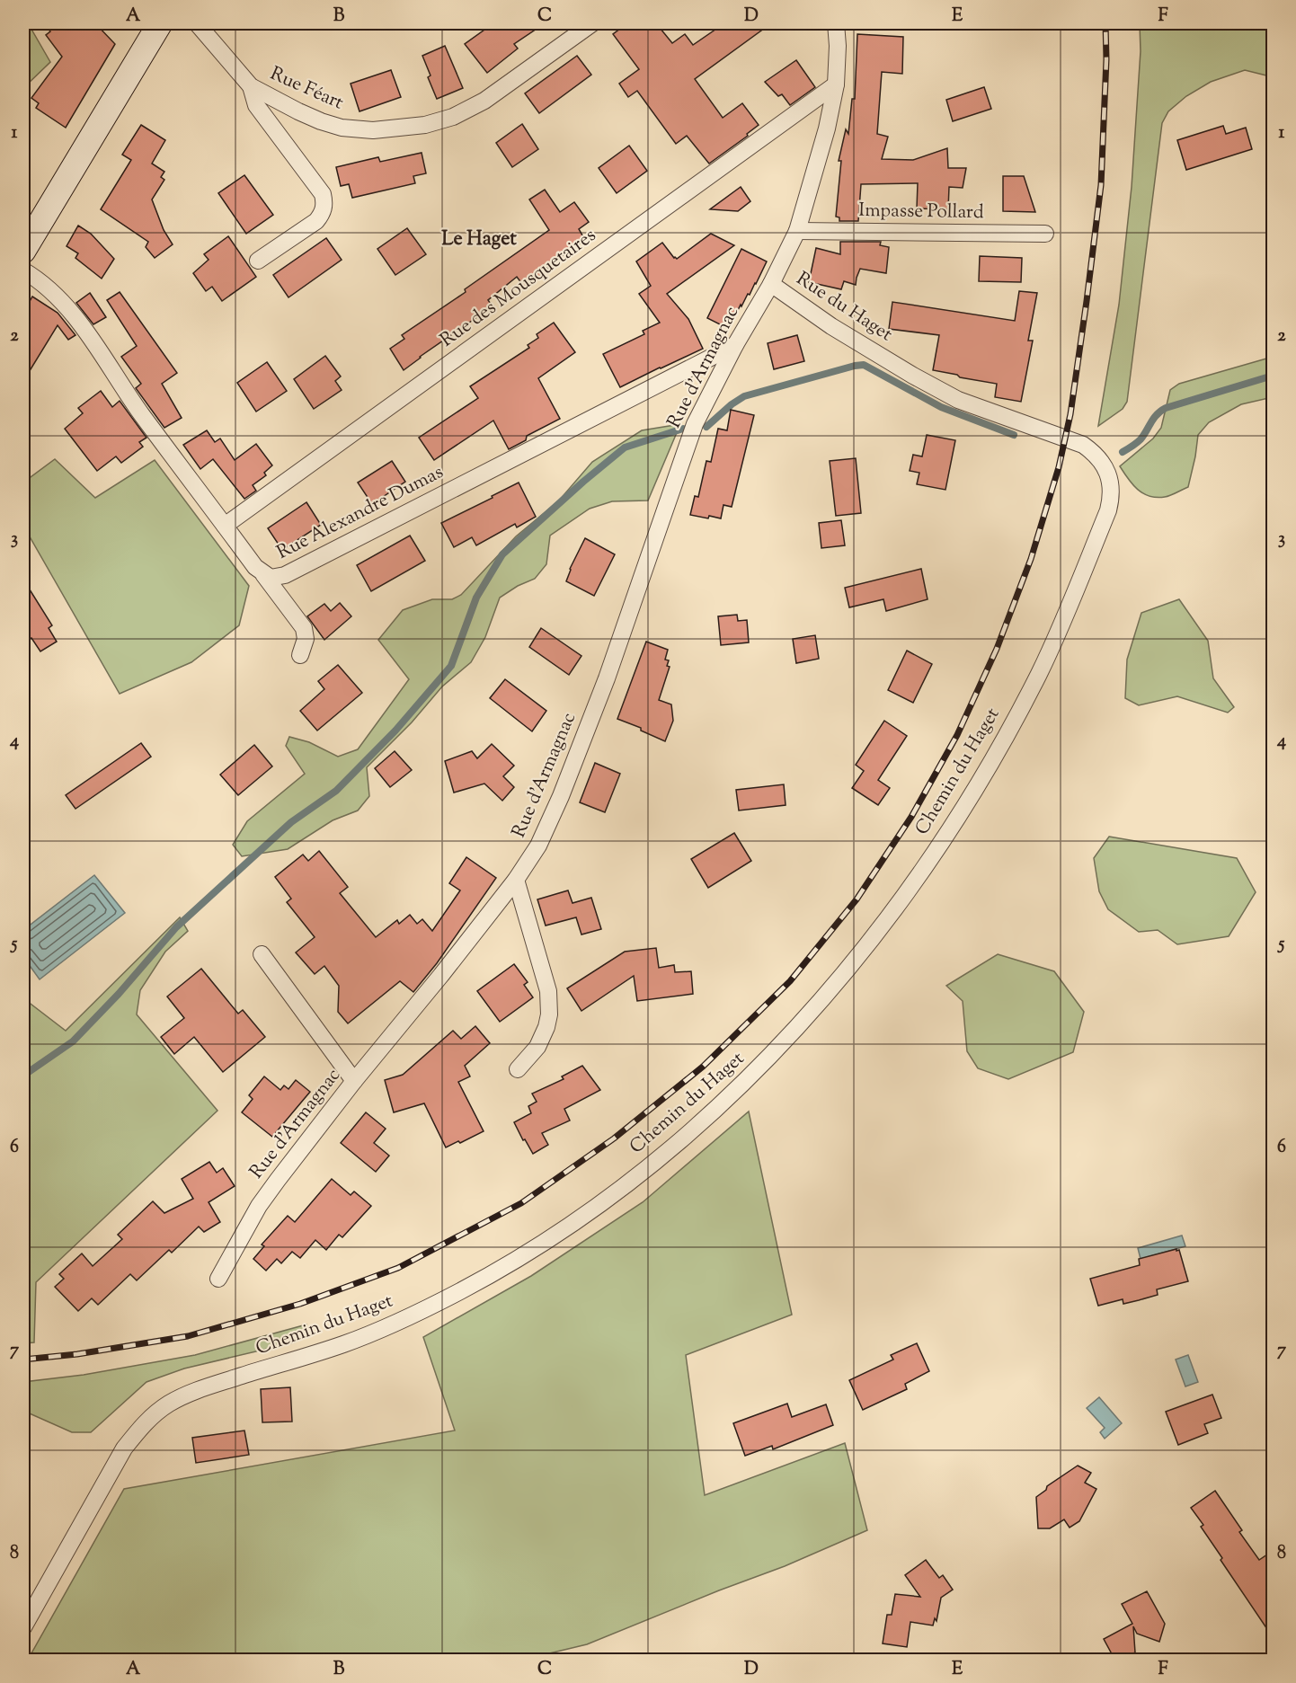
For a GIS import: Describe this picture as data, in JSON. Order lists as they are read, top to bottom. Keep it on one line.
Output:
{"streets":{"street":["Rue Féart","Impasse Pollard","Rue des Mousquetaires","Rue du Haget","Rue d'Armagnac","Rue Alexandre Dumas","Chemin du Haget"]},"crossings":[["Impasse Pollard","Rue du Haget"],["Rue des Mousquetaires","Rue du Haget"],["Rue des Mousquetaires","Rue Alexandre Dumas"],["Rue du Haget","Rue d'Armagnac"],["Rue du Haget","Chemin du Haget"],["Rue d'Armagnac","Rue Alexandre Dumas"]],"districts":["Le Haget"],"grid":{"columns":["A","B","C","D","E","F"],"rows":["1","2","3","4","5","6","7","8"]}}
